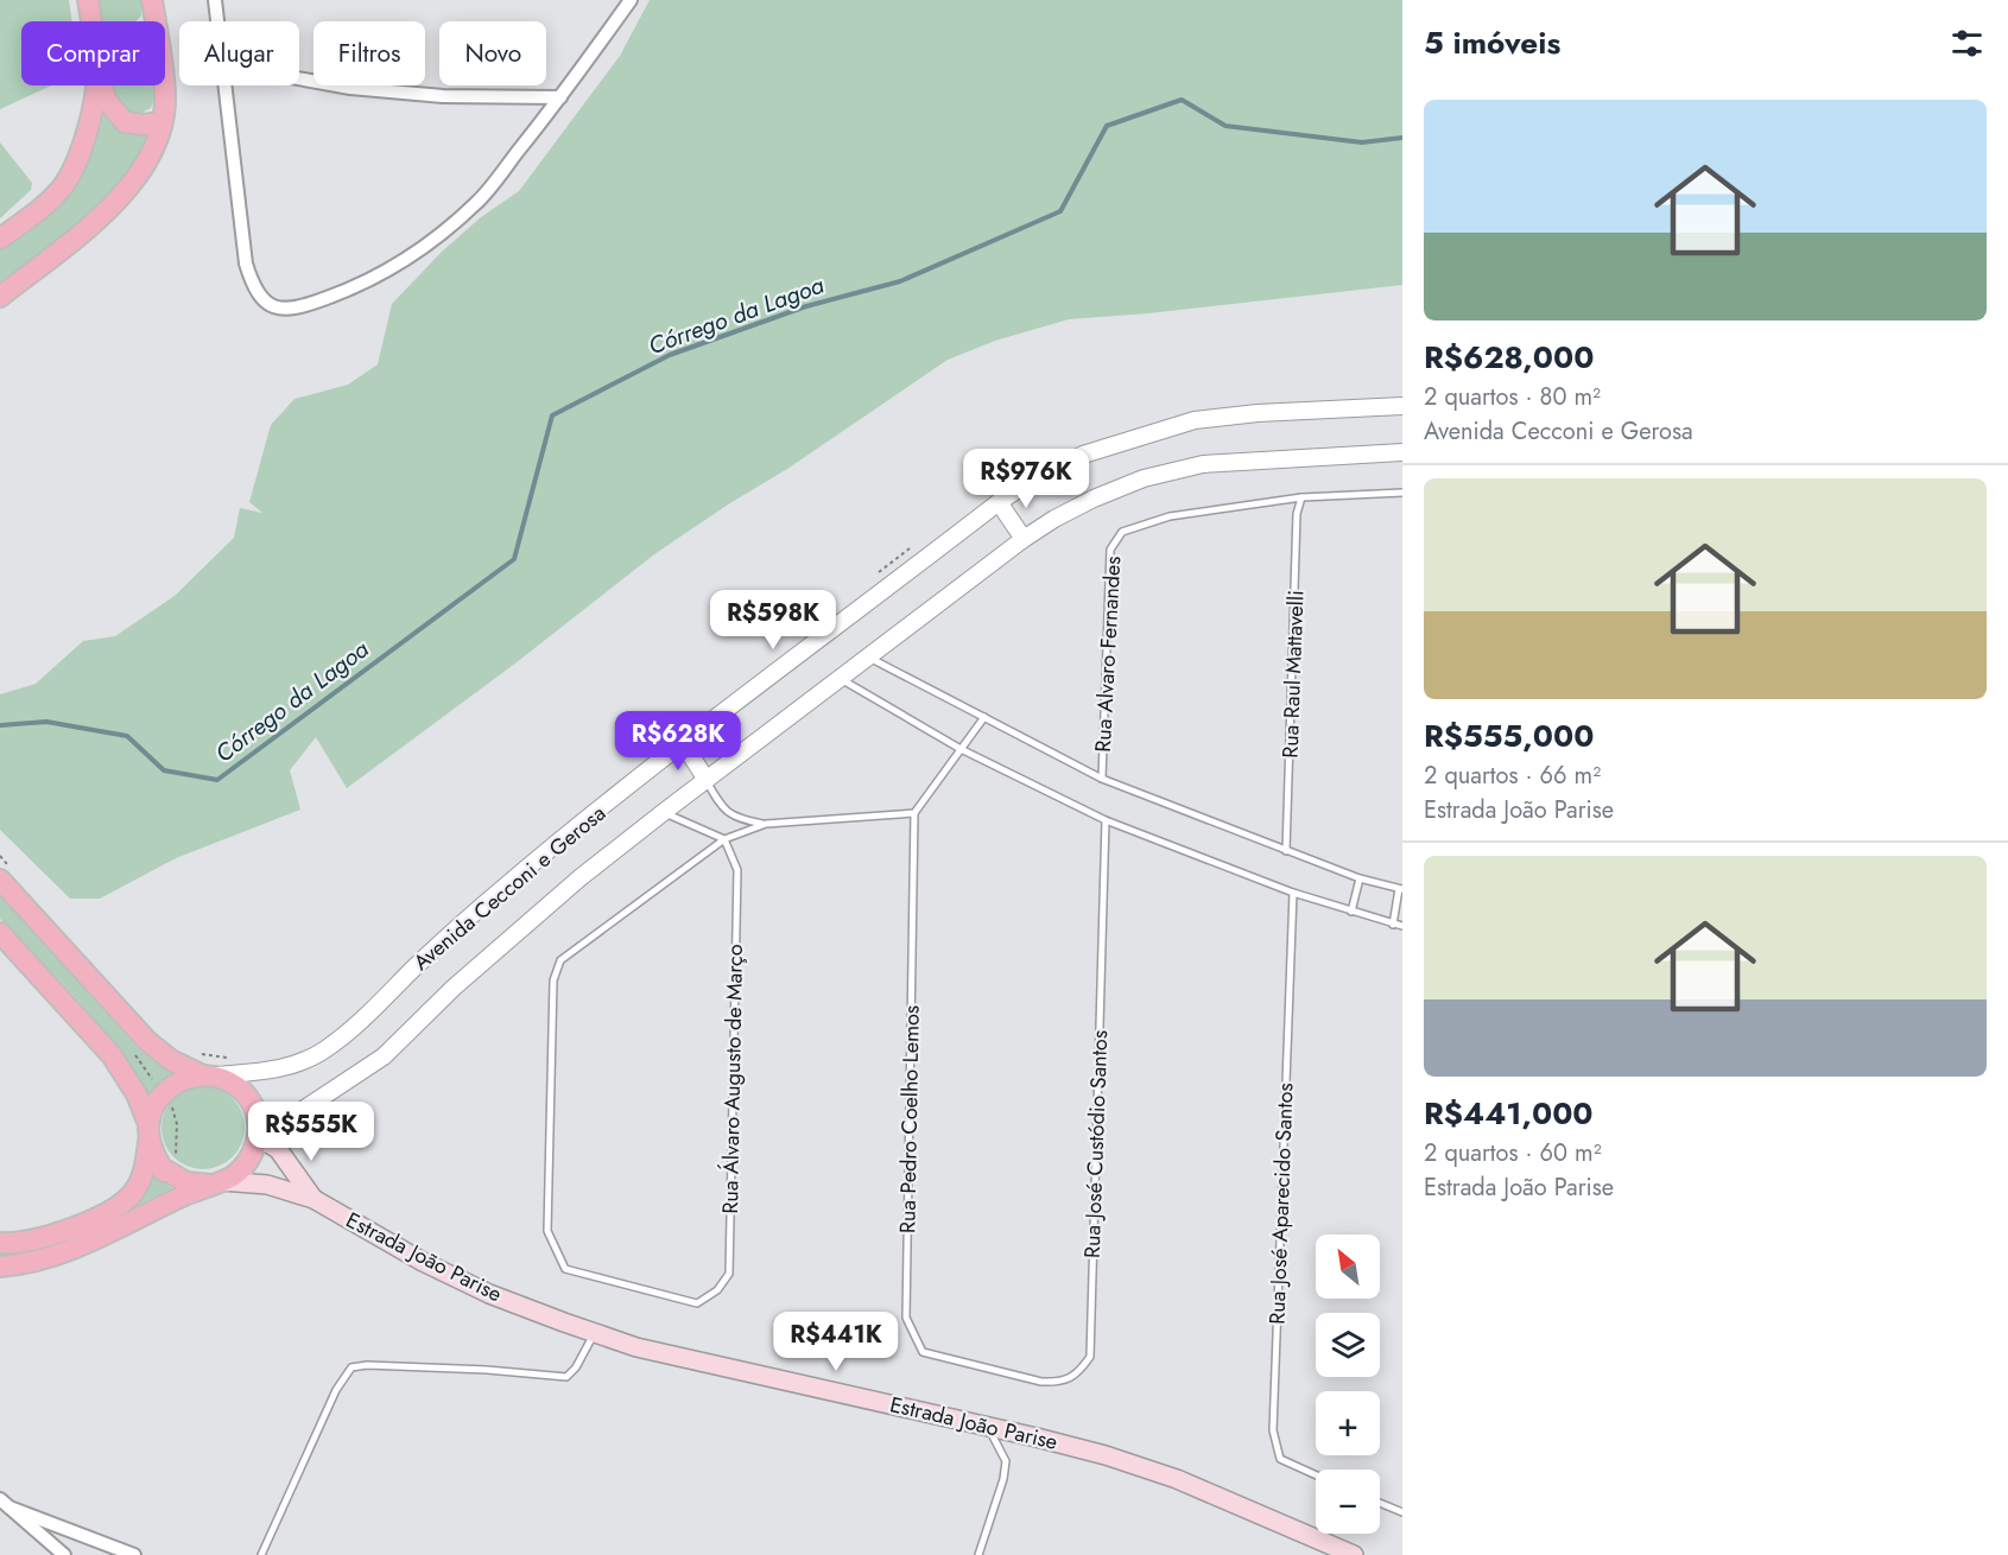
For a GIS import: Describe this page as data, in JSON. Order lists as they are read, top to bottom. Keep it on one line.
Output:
{"streets":{"main road":["Estrada João Parise"],"street":["Avenida Cecconi e Gerosa"],"lane":["Rua Alvaro Fernandes","Rua Raul Mattavelli","Rua Álvaro Augusto de Março","Rua Pedro Coelho Lemos","Rua José Custódio Santos","Rua José Aparecido Santos"]},"crossings":[["Rua Alvaro Fernandes","Rua Raul Mattavelli"],["Avenida Cecconi e Gerosa","Estrada João Parise"],["Rua Pedro Coelho Lemos","Rua José Custódio Santos"]],"water":["Córrego da Lagoa"],"north":"top left","page":{"heading":"5 imóveis","chip":["Comprar","Alugar","Filtros","Novo"],"list":[{"name":"R$628,000","note":"2 quartos · 80 m² · Avenida Cecconi e Gerosa"},{"name":"R$555,000","note":"2 quartos · 66 m² · Estrada João Parise"},{"name":"R$441,000","note":"2 quartos · 60 m² · Estrada João Parise"}],"price":["R$976K","R$598K","R$628K","R$555K","R$441K"],"map_buttons":["+","−"]}}
